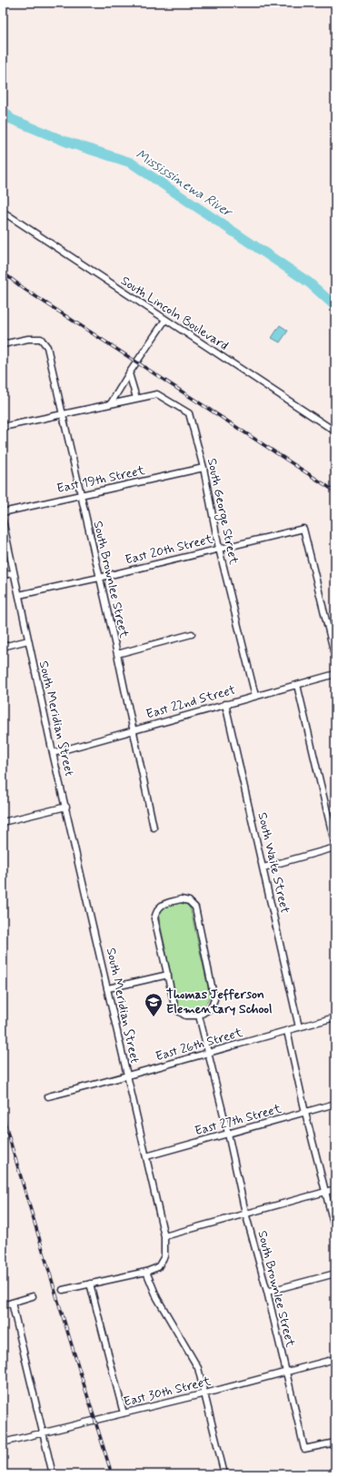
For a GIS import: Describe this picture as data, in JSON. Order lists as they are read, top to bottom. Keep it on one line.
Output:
{"streets":{"street":["South Lincoln Boulevard","East 19th Street","South George Street","East 20th Street","South Brownlee Street","East 22nd Street","South Meridian Street","South Waite Street","East 26th Street","East 27th Street","East 30th Street"]},"crossings":[["East 19th Street","South George Street"],["East 19th Street","South Brownlee Street"],["South George Street","East 20th Street"],["South George Street","South Brownlee Street"],["South George Street","East 22nd Street"],["East 20th Street","South Brownlee Street"],["East 20th Street","South Meridian Street"],["South Brownlee Street","East 22nd Street"],["South Brownlee Street","East 26th Street"],["South Brownlee Street","East 27th Street"],["South Brownlee Street","East 30th Street"],["East 22nd Street","South Meridian Street"],["East 22nd Street","South Waite Street"],["South Meridian Street","East 26th Street"],["South Meridian Street","East 27th Street"],["South Waite Street","East 26th Street"]],"water":["Mississinewa River"],"places":{"school or university":["Thomas Jefferson Elementary School"]}}
